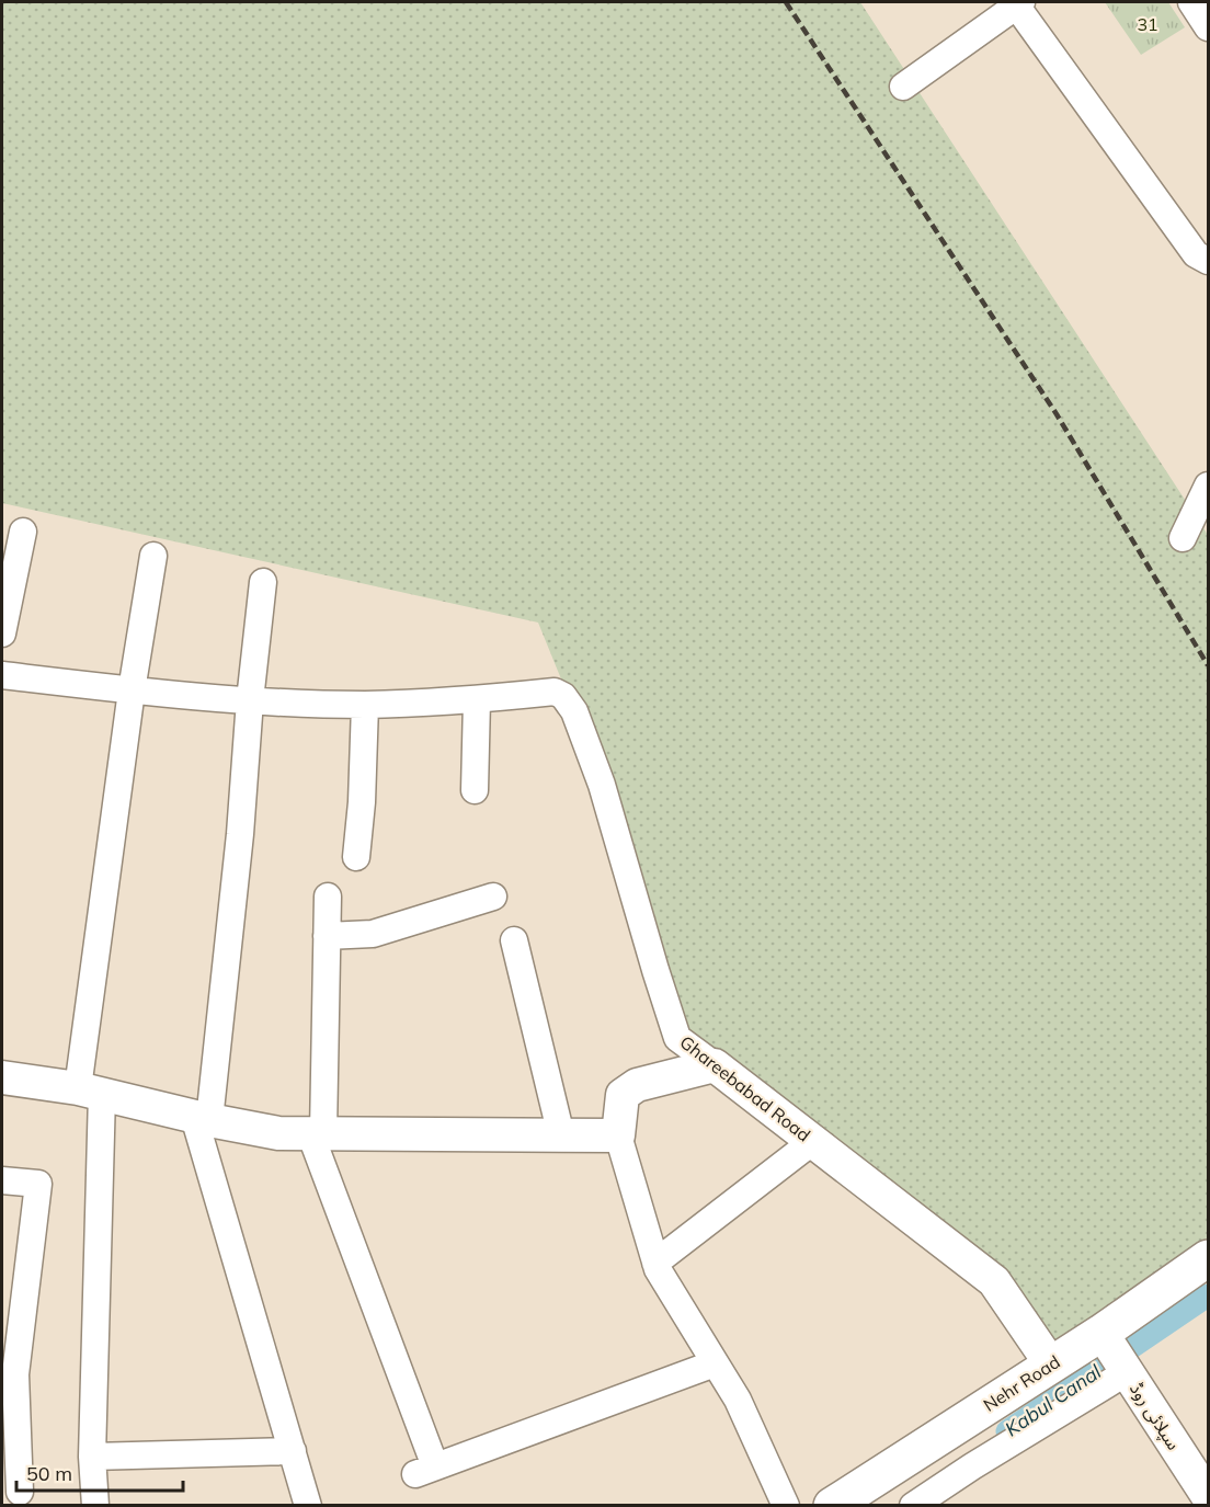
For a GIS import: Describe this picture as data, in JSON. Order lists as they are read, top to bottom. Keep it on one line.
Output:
{"streets":{"main road":["Nehr Road"],"street":["Ghareebabad Road","سپلائی روڈ"]},"crossings":[["Ghareebabad Road","Nehr Road"],["Nehr Road","سپلائی روڈ"]],"water":["Kabul Canal"],"parks":["31"],"scale_bar":"50 m"}
